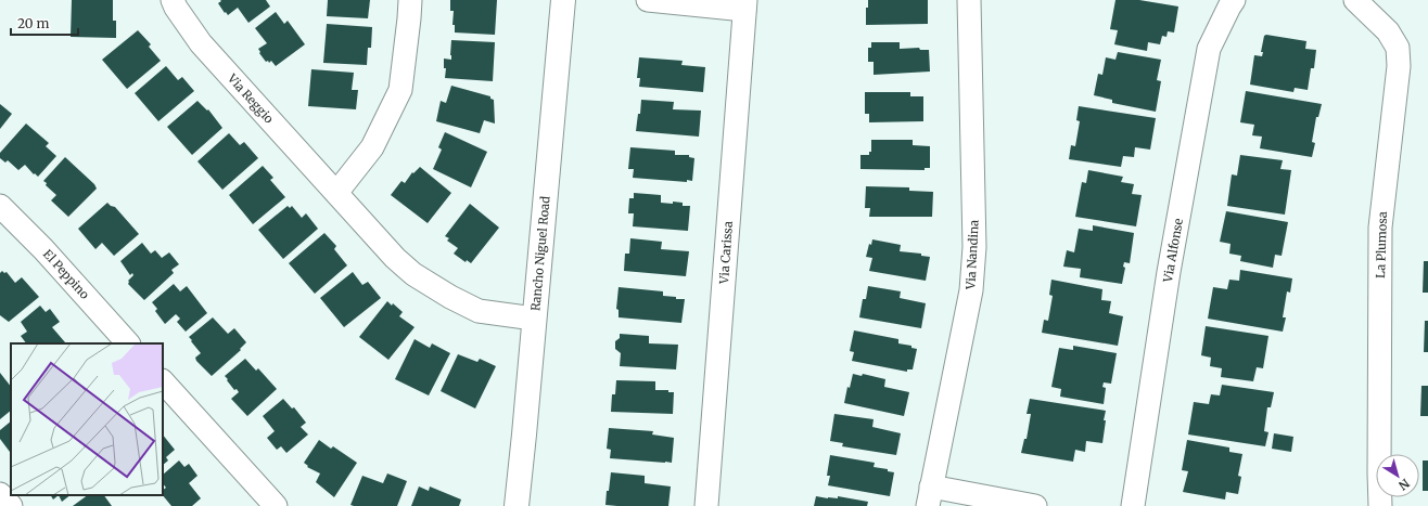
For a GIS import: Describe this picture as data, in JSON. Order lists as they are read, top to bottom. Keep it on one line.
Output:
{"streets":{"street":["Via Reggio","La Plumosa","Via Alfonse","Via Carissa","Rancho Niguel Road","Via Nandina","El Peppino"]},"crossings":[["Via Reggio","Rancho Niguel Road"]],"scale_bar":"20 m","north":"bottom right"}
